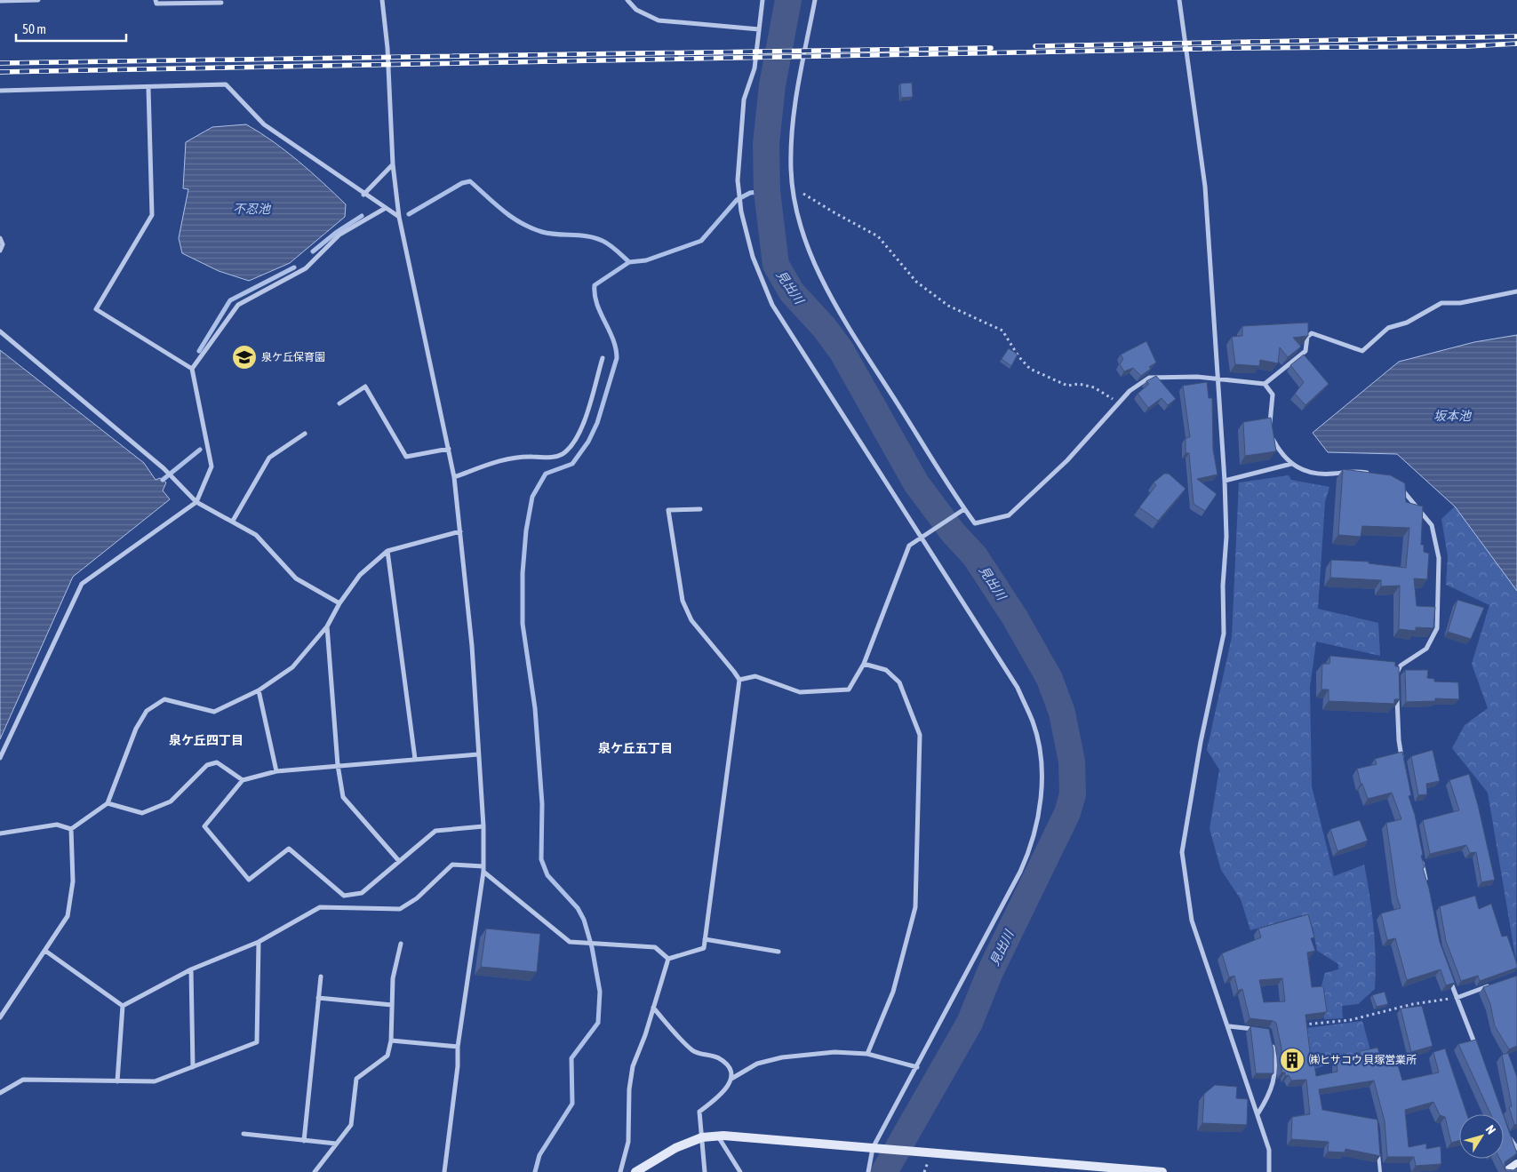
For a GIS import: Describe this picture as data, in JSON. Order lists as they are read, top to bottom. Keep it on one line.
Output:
{"districts":["泉ケ丘四丁目","泉ケ丘五丁目"],"water":["不忍池","見出川","坂本池"],"places":{"school or university":["泉ケ丘保育園"],"building":["㈱ヒサコウ 貝塚営業所"]},"scale_bar":"50 m","north":"top right"}
